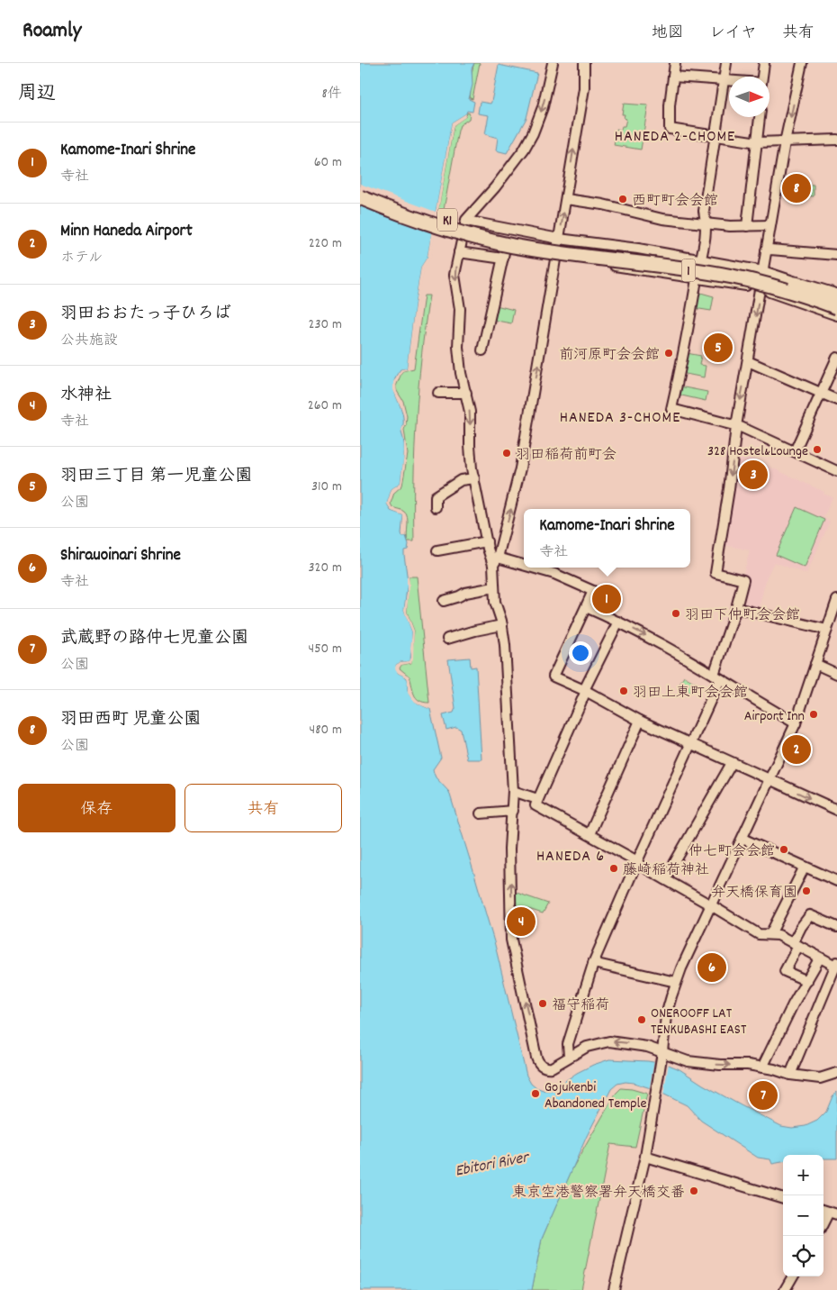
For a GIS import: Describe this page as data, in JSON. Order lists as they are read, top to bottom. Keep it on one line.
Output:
{"streets":{"highway":["K1","1"]},"crossings":[["K1","1"]],"districts":["HANEDA 2-CHOME","HANEDA 3-CHOME","HANEDA 6"],"water":["Ebitori River"],"places":["西町町会会館","前河原町会会館","328 Hostel&Lounge","羽田稲荷前町会","羽田下仲町会会館","羽田上東町会会館","Airport Inn","仲七町会会館","藤崎稲荷神社","弁天橋保育園","福守稲荷","ONEROOFF LAT TENKUBASHI EAST","Gojukenbi Abandoned Temple","東京空港警察署弁天橋交番"],"north":"right","page":{"header":"Roamly","nav":["地図","レイヤ","共有"],"heading":["周辺","8件"],"list":[{"mark":"1","name":"Kamome-Inari Shrine","note":"寺社","value":"60 m"},{"mark":"2","name":"Minn Haneda Airport","note":"ホテル","value":"220 m"},{"mark":"3","name":"羽田おおたっ子ひろば","note":"公共施設","value":"230 m"},{"mark":"4","name":"水神社","note":"寺社","value":"260 m"},{"mark":"5","name":"羽田三丁目 第一児童公園","note":"公園","value":"310 m"},{"mark":"6","name":"Shirauoinari Shrine","note":"寺社","value":"320 m"},{"mark":"7","name":"武蔵野の路仲七児童公園","note":"公園","value":"450 m"},{"mark":"8","name":"羽田西町 児童公園","note":"公園","value":"480 m"}],"pins":["8","5","3","1","2","4","6","7"],"popup":["Kamome-Inari Shrine","寺社"],"buttons":["保存","共有"],"map_buttons":["+","−"]}}
